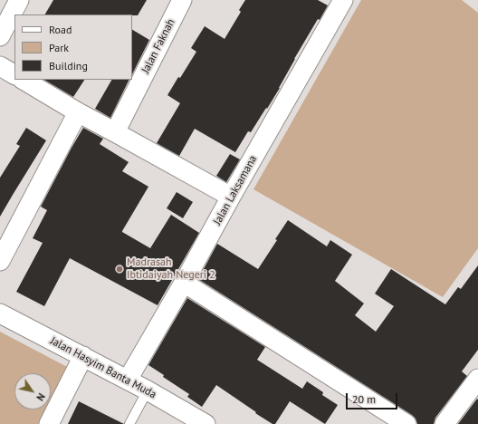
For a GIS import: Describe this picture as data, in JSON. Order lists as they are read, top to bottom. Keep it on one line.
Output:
{"streets":{"street":["Jalan Faknah","Jalan Laksamana","Jalan Hasyim Banta Muda"]},"crossings":[["Jalan Laksamana","Jalan Hasyim Banta Muda"]],"places":["Madrasah Ibtidaiyah Negeri 2"],"legend":["Road","Park","Building"],"scale_bar":"20 m","north":"bottom right"}
